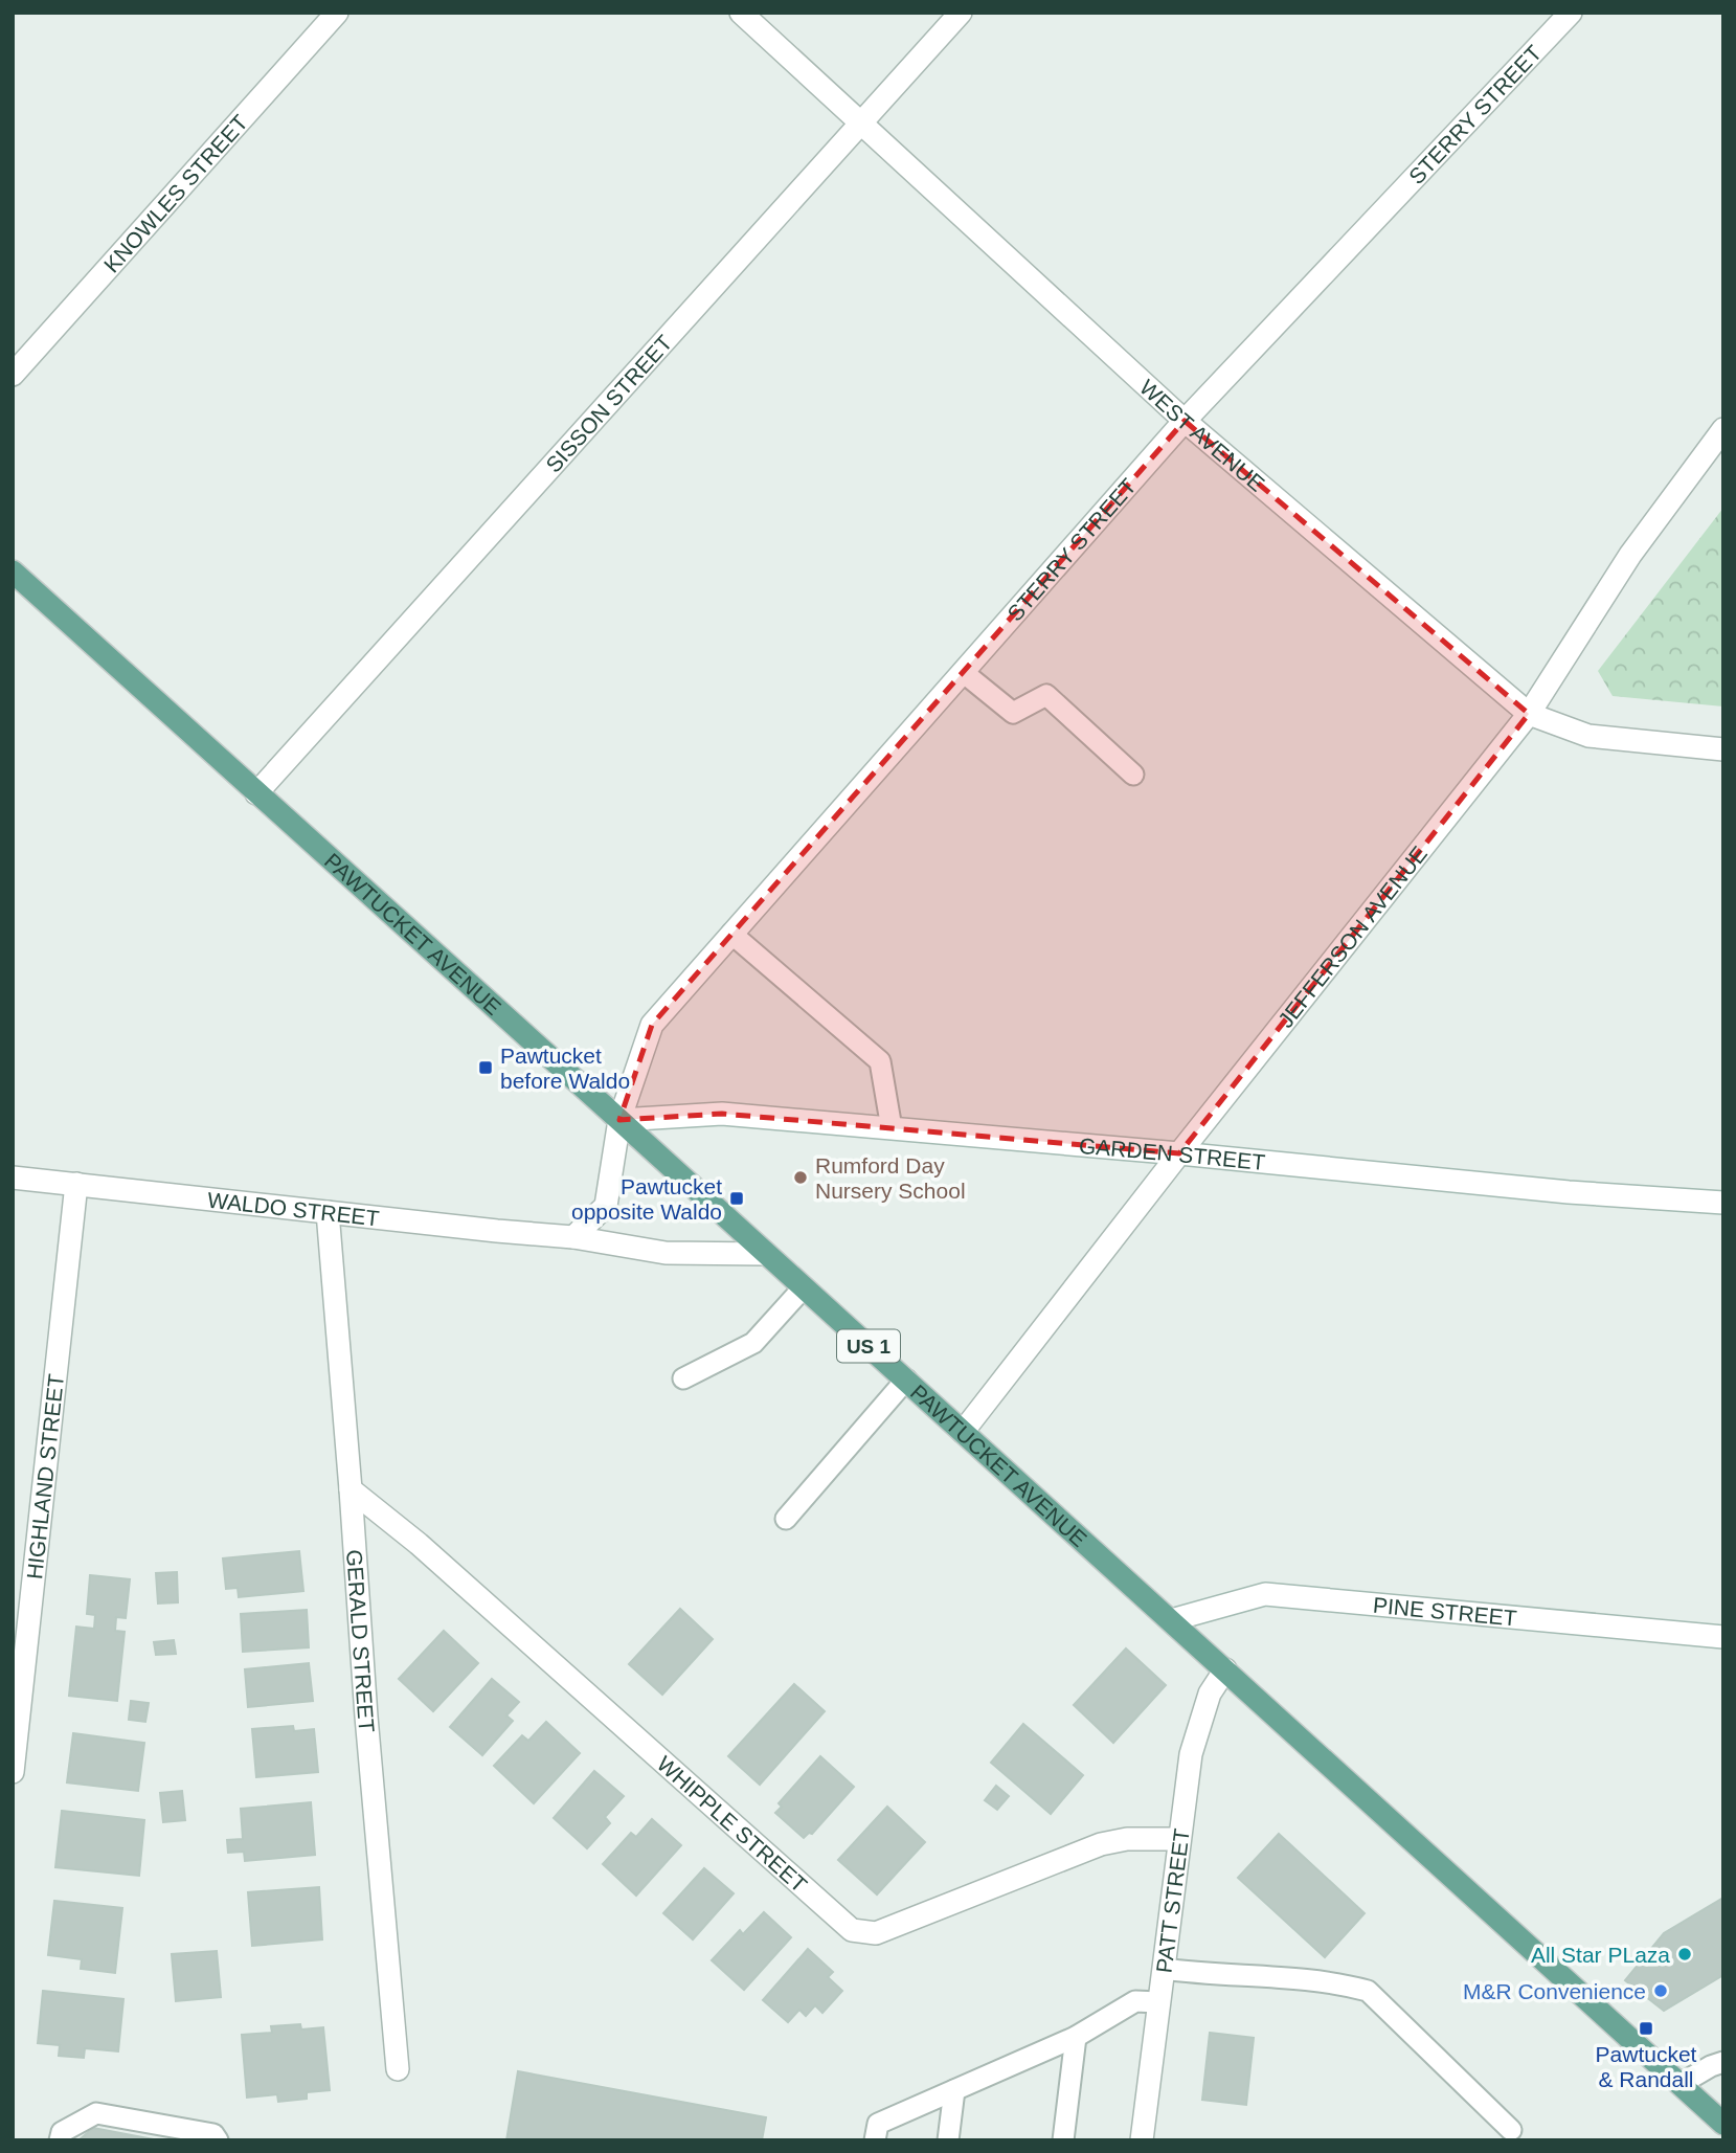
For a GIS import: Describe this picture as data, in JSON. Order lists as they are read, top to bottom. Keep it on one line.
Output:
{"streets":{"main road":["PAWTUCKET AVENUE","US 1"],"street":["STERRY STREET","KNOWLES STREET","SISSON STREET","WEST AVENUE","JEFFERSON AVENUE","GARDEN STREET","WALDO STREET","HIGHLAND STREET","PINE STREET","GERALD STREET","WHIPPLE STREET","PATT STREET"]},"crossings":[["STERRY STREET","WEST AVENUE"],["STERRY STREET","PAWTUCKET AVENUE"],["STERRY STREET","GARDEN STREET"],["SISSON STREET","WEST AVENUE"],["SISSON STREET","PAWTUCKET AVENUE"],["WEST AVENUE","JEFFERSON AVENUE"],["PAWTUCKET AVENUE","JEFFERSON AVENUE"],["PAWTUCKET AVENUE","GARDEN STREET"],["PAWTUCKET AVENUE","WALDO STREET"],["PAWTUCKET AVENUE","PINE STREET"],["PAWTUCKET AVENUE","PATT STREET"],["JEFFERSON AVENUE","GARDEN STREET"],["WALDO STREET","HIGHLAND STREET"],["WALDO STREET","GERALD STREET"],["GERALD STREET","WHIPPLE STREET"],["WHIPPLE STREET","PATT STREET"]],"places":{"transit":["Pawtucket before Waldo","Pawtucket opposite Waldo","Pawtucket & Randall"],"other":["Rumford Day Nursery School","All Star PLaza","M&R Convenience"]}}
